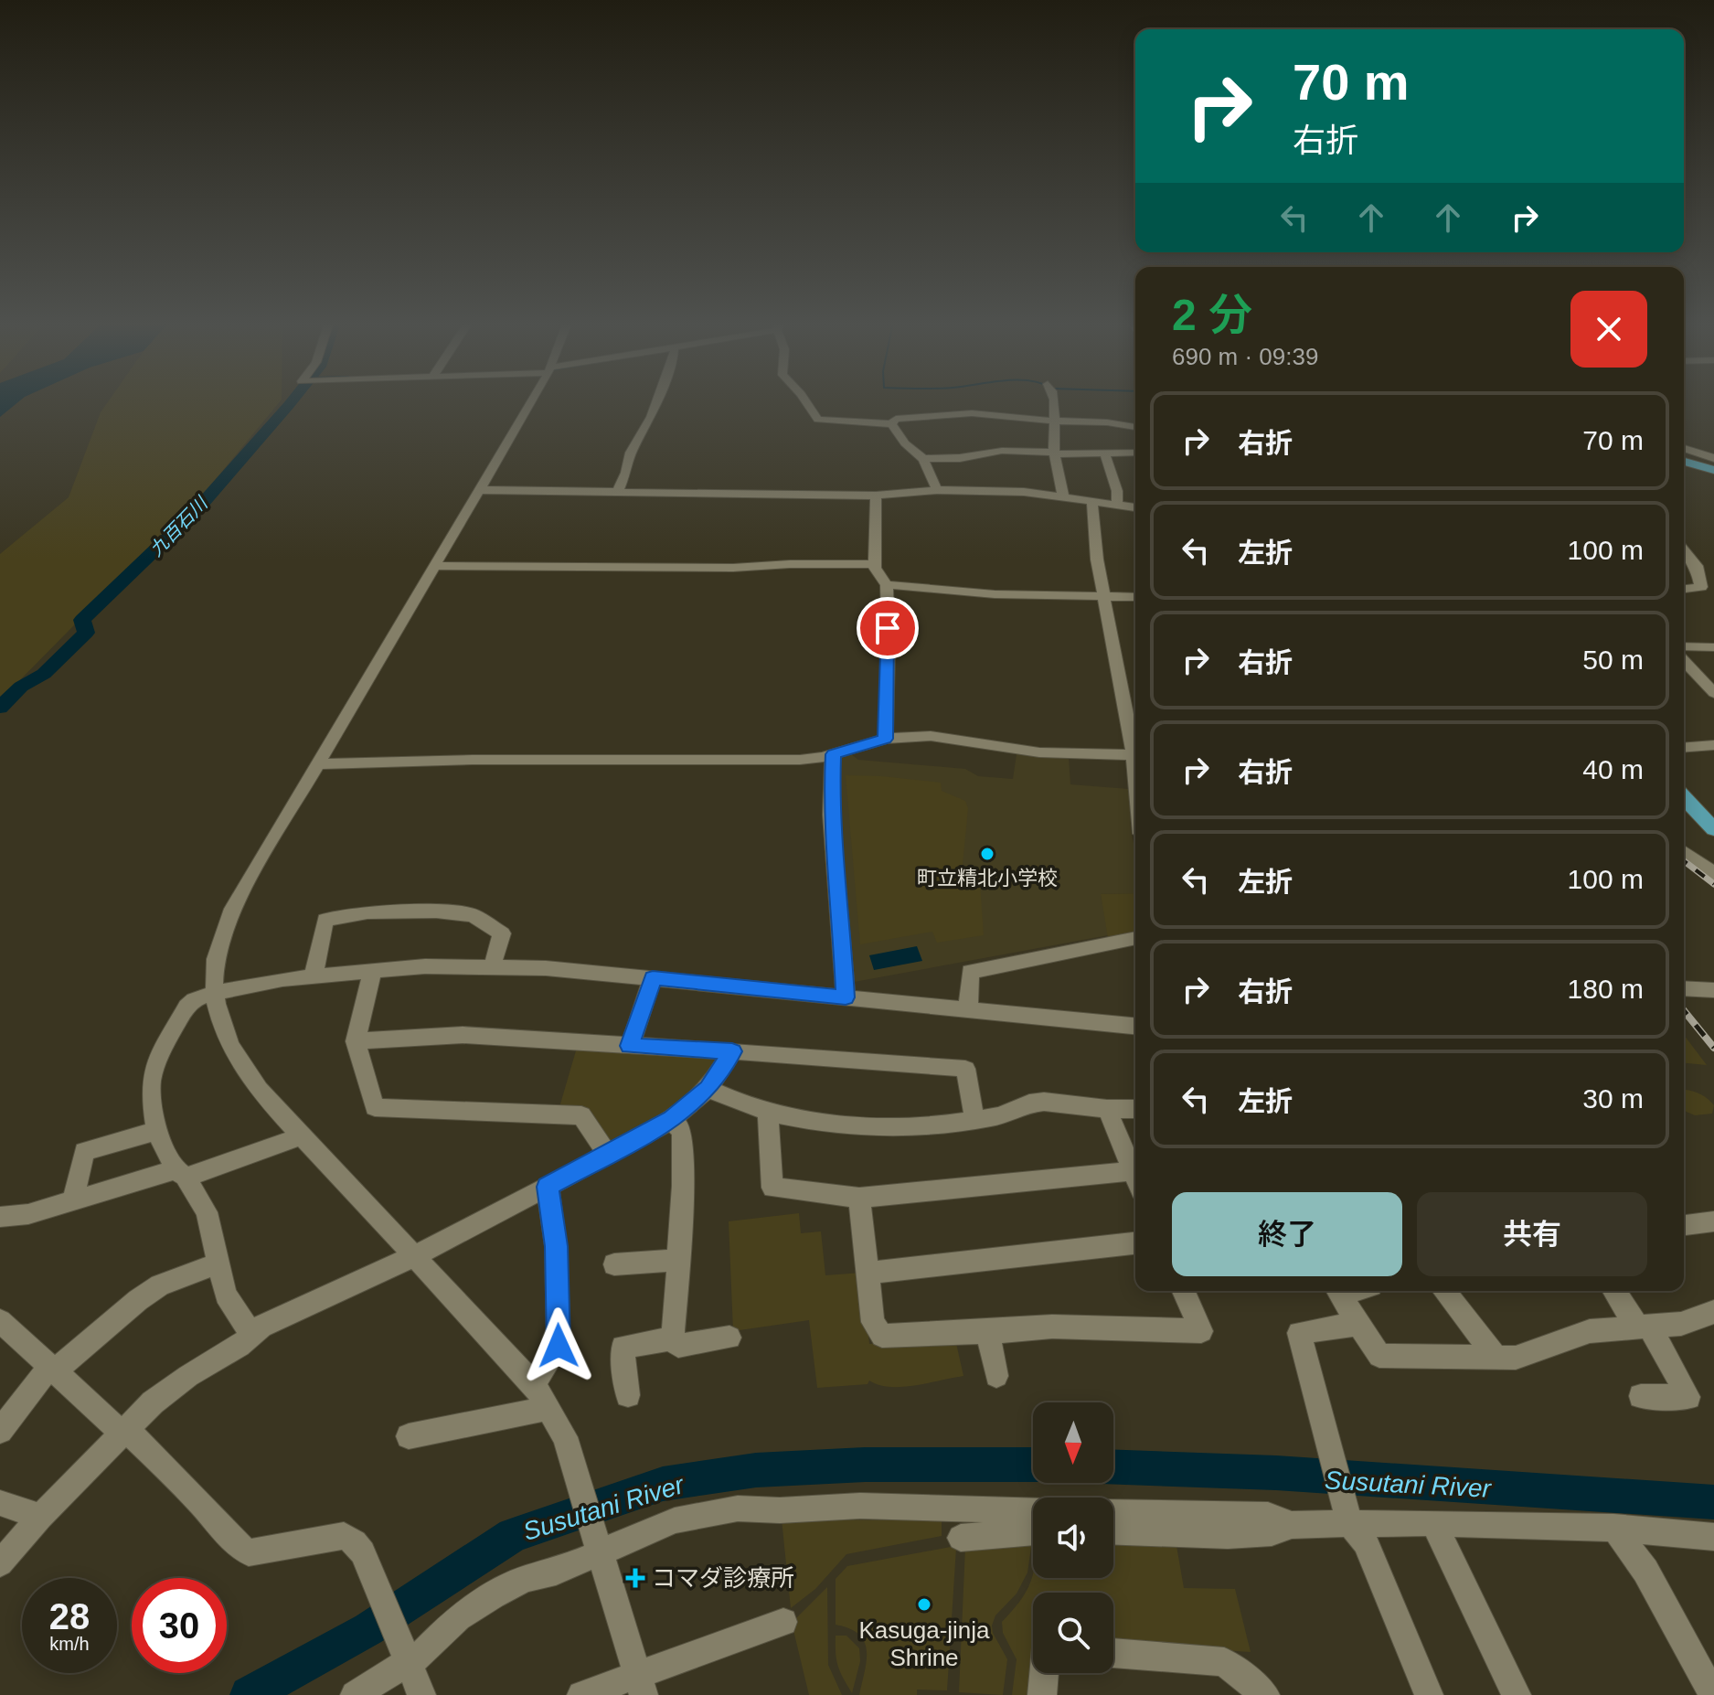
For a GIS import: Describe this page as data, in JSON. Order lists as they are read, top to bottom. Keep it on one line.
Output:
{"water":["九百石川","Susutani River"],"places":{"other":["町立精北小学校","Kasuga-jinja Shrine"],"health":["コマダ診療所"]},"north":"bottom","page":{"turn":["70 m","右折"],"heading":["2 分","690 m · 09:39"],"list":[{"name":"右折","value":"70 m"},{"name":"左折","value":"100 m"},{"name":"右折","value":"50 m"},{"name":"右折","value":"40 m"},{"name":"左折","value":"100 m"},{"name":"右折","value":"180 m"},{"name":"左折","value":"30 m"}],"buttons":["終了","共有"],"speed":"28 km/h","limit":"30"}}
